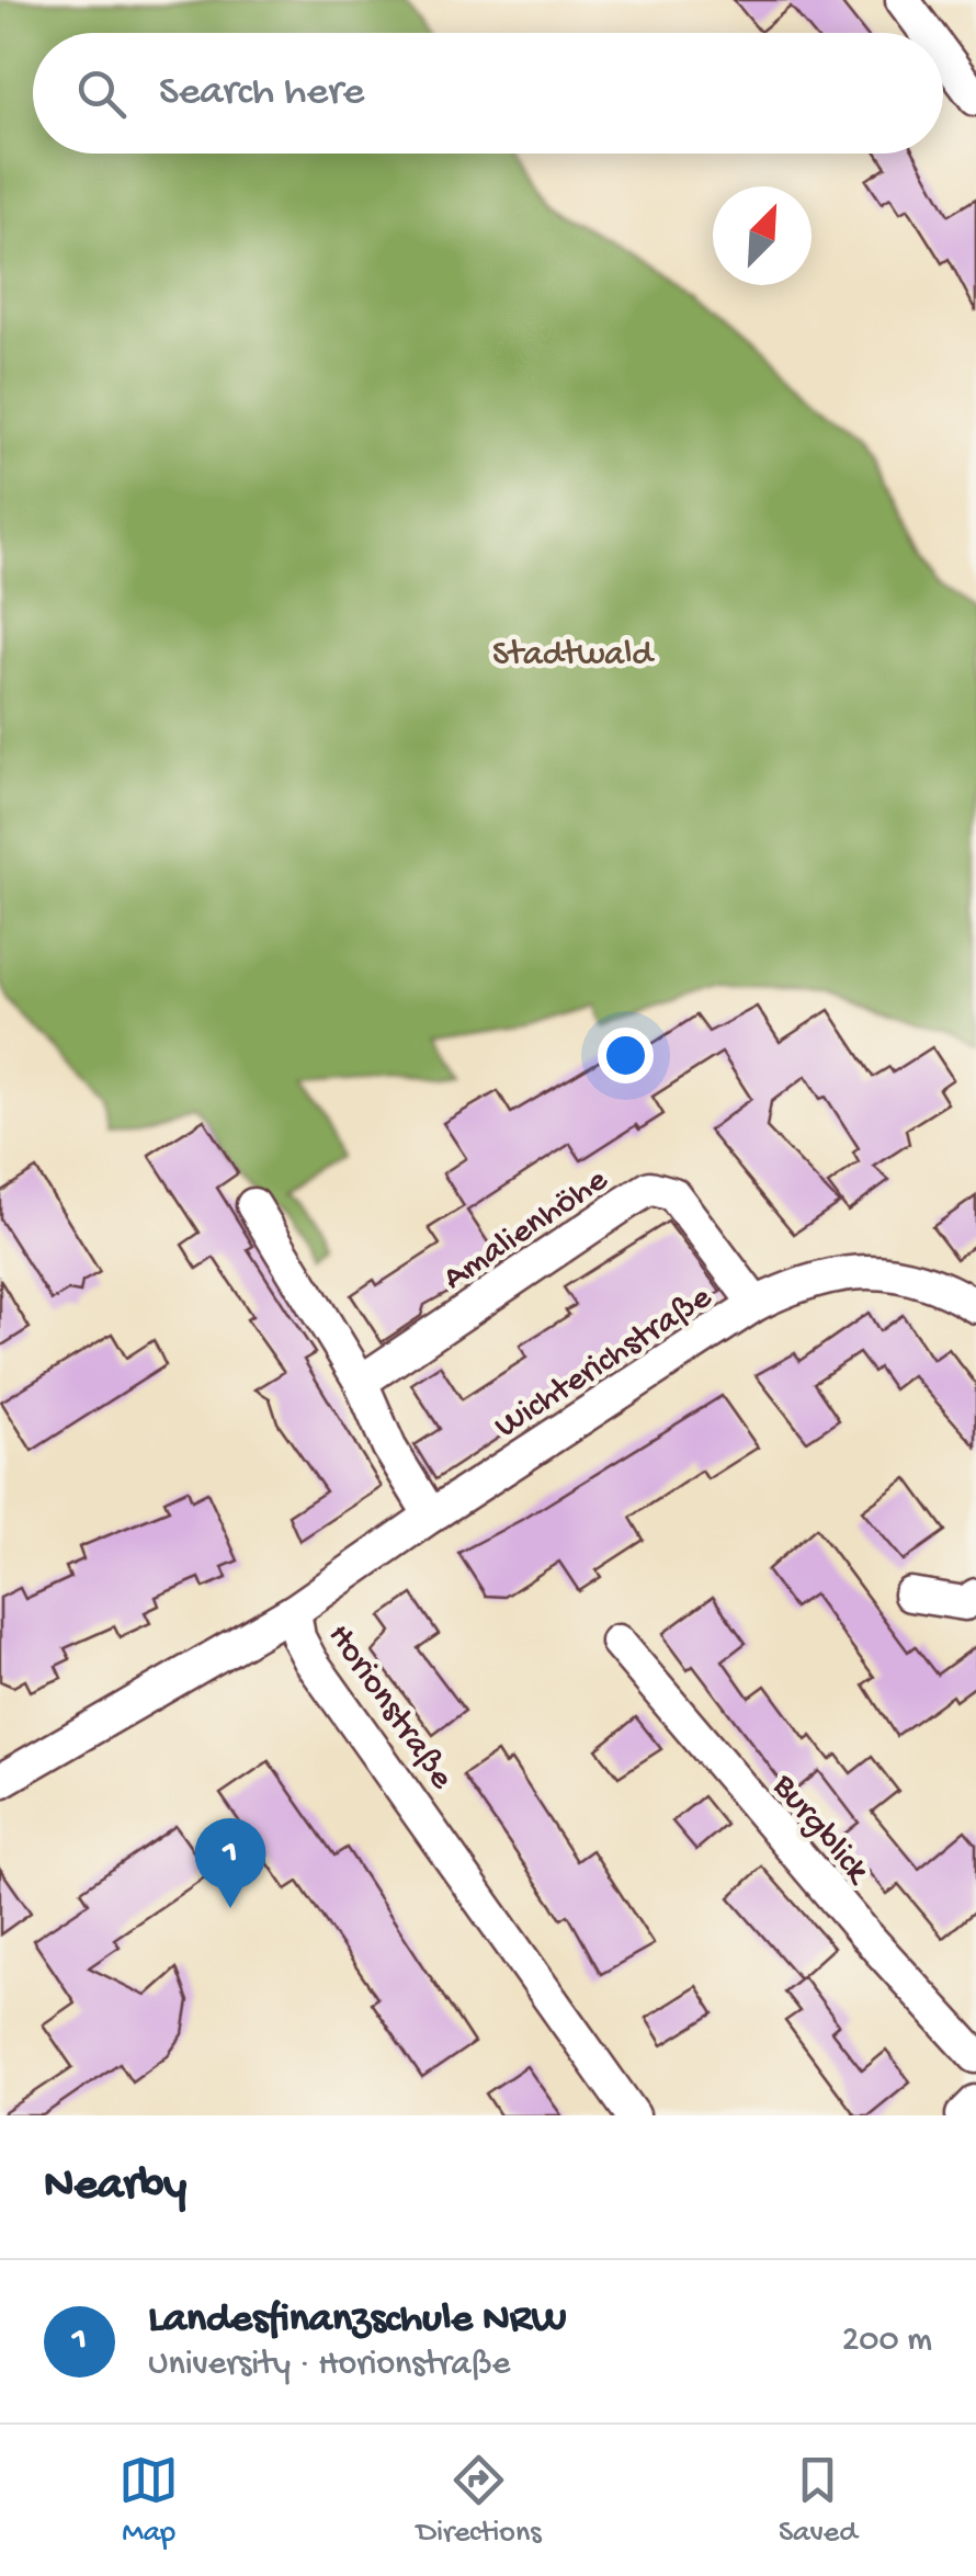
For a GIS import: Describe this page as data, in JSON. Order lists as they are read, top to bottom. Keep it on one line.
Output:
{"streets":{"street":["Amalienhöhe","Wichterichstraße","Horionstraße","Burgblick"]},"crossings":[["Amalienhöhe","Wichterichstraße"],["Wichterichstraße","Horionstraße"]],"parks":["Stadtwald"],"north":"top right","page":{"search":"Search here","pins":"1","heading":"Nearby","list":[{"mark":"1","name":"Landesfinanzschule NRW","note":"University · Horionstraße","value":"200 m"}],"nav":["Map","Directions","Saved"]}}
